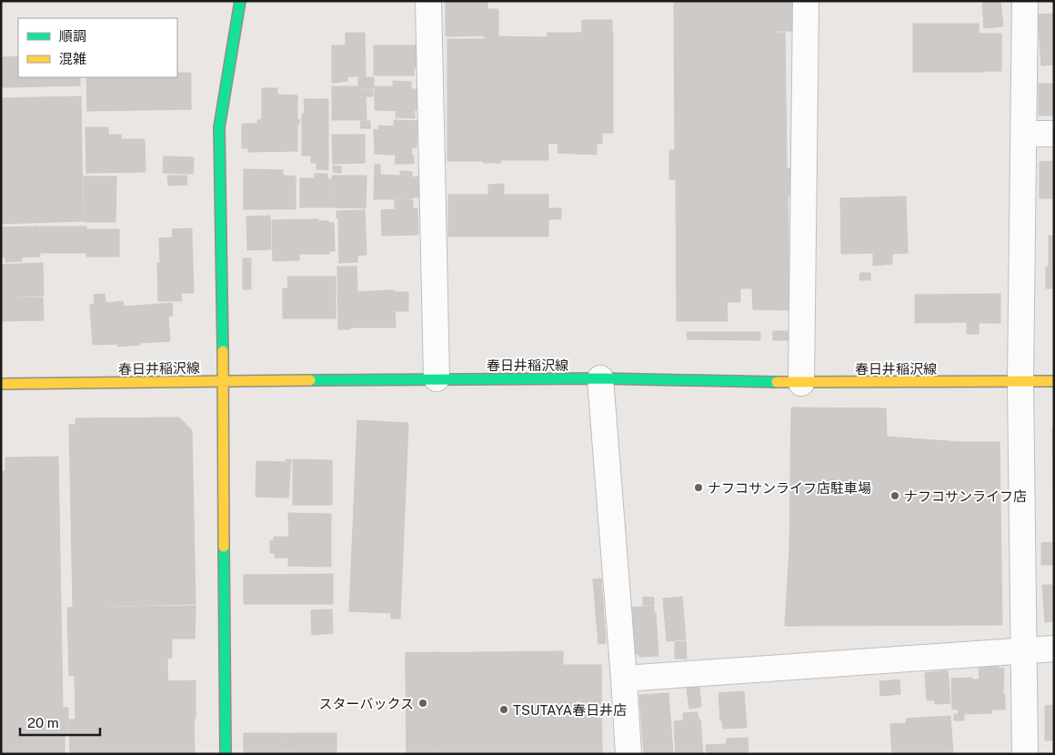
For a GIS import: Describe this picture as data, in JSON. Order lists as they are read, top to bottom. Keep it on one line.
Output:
{"streets":{"main road":["春日井稲沢線"]},"places":["ナフコサンライフ店駐車場","ナフコサンライフ店","スターバックス","TSUTAYA春日井店"],"legend":["順調","混雑"],"scale_bar":"20 m"}
